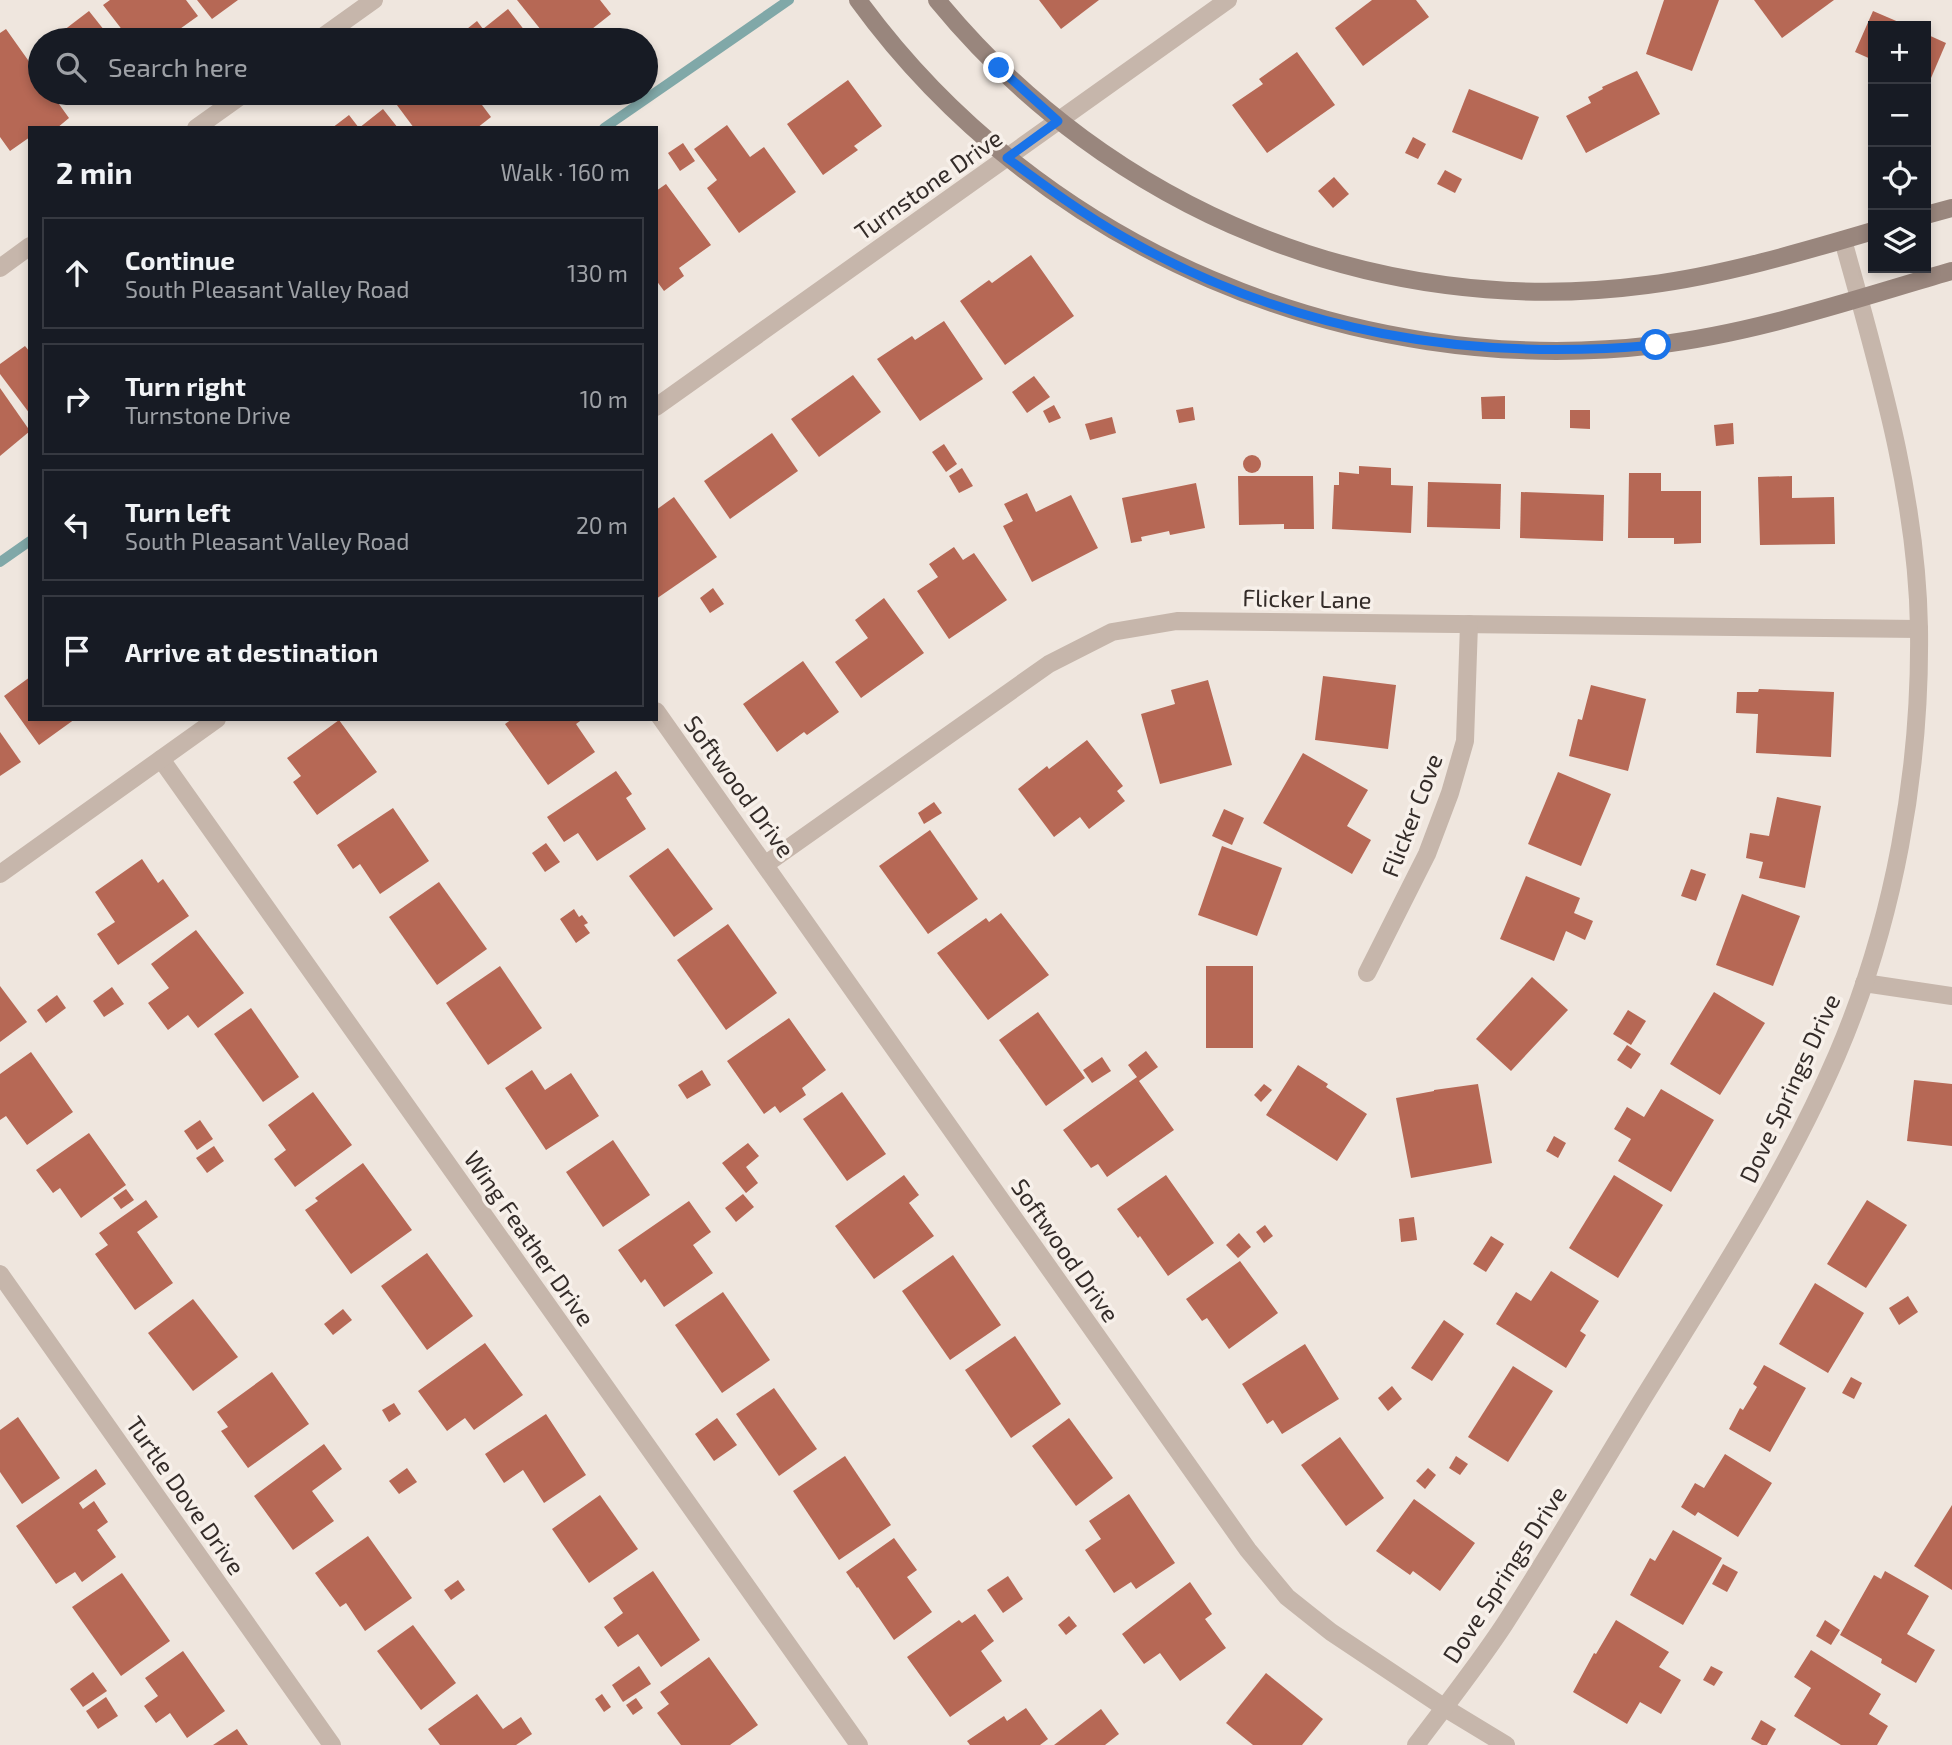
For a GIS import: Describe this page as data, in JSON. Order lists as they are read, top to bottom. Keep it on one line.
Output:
{"streets":{"street":["Turnstone Drive","Flicker Lane","Softwood Drive","Flicker Cove","Dove Springs Drive","Wing Feather Drive","Turtle Dove Drive"]},"crossings":[["Flicker Lane","Softwood Drive"],["Flicker Lane","Flicker Cove"],["Flicker Lane","Dove Springs Drive"],["Softwood Drive","Dove Springs Drive"]],"page":{"map_buttons":["+","−"],"search":"Search here","heading":["2 min","Walk · 160 m"],"list":[["Continue","South Pleasant Valley Road","130 m"],["Turn right","Turnstone Drive","10 m"],["Turn left","South Pleasant Valley Road","20 m"],"Arrive at destination"]}}
